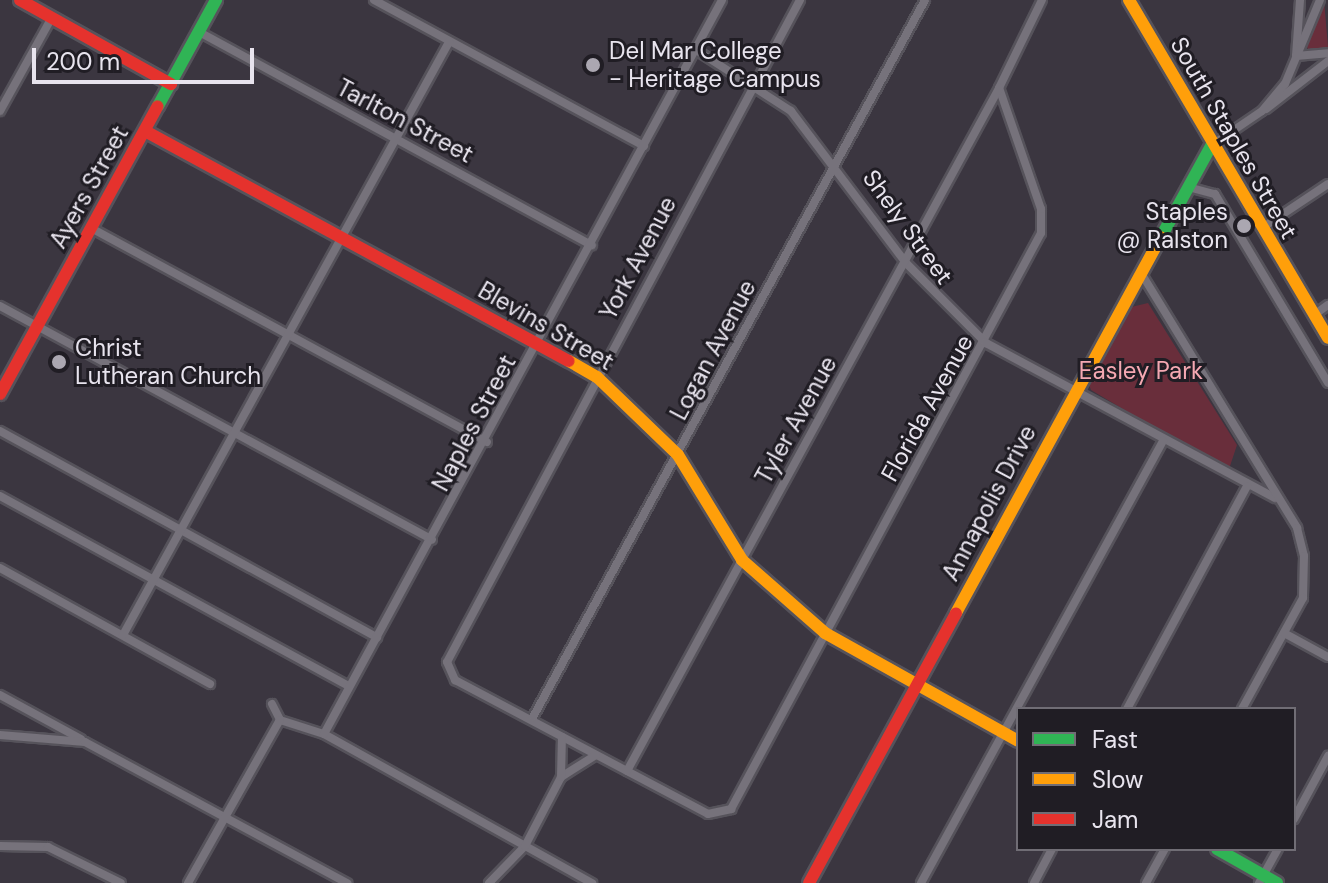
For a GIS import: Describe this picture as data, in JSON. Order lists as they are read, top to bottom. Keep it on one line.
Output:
{"streets":{"street":["Tarlton Street","South Staples Street","Ayers Street","Shely Street","York Avenue","Blevins Street","Logan Avenue","Florida Avenue","Tyler Avenue","Naples Street","Annapolis Drive"]},"crossings":[["Tarlton Street","Ayers Street"],["Tarlton Street","Naples Street"],["South Staples Street","Annapolis Drive"],["Ayers Street","Blevins Street"],["Shely Street","York Avenue"],["Shely Street","Logan Avenue"],["Shely Street","Florida Avenue"],["Shely Street","Tyler Avenue"],["Shely Street","Naples Street"],["Shely Street","Annapolis Drive"],["York Avenue","Blevins Street"],["York Avenue","Logan Avenue"],["Blevins Street","Logan Avenue"],["Blevins Street","Florida Avenue"],["Blevins Street","Tyler Avenue"],["Blevins Street","Naples Street"],["Blevins Street","Annapolis Drive"],["Florida Avenue","Tyler Avenue"]],"parks":["Easley Park"],"places":["Del Mar College - Heritage Campus","Staples @ Ralston","Christ Lutheran Church"],"legend":["Fast","Slow","Jam"],"scale_bar":"200 m"}
